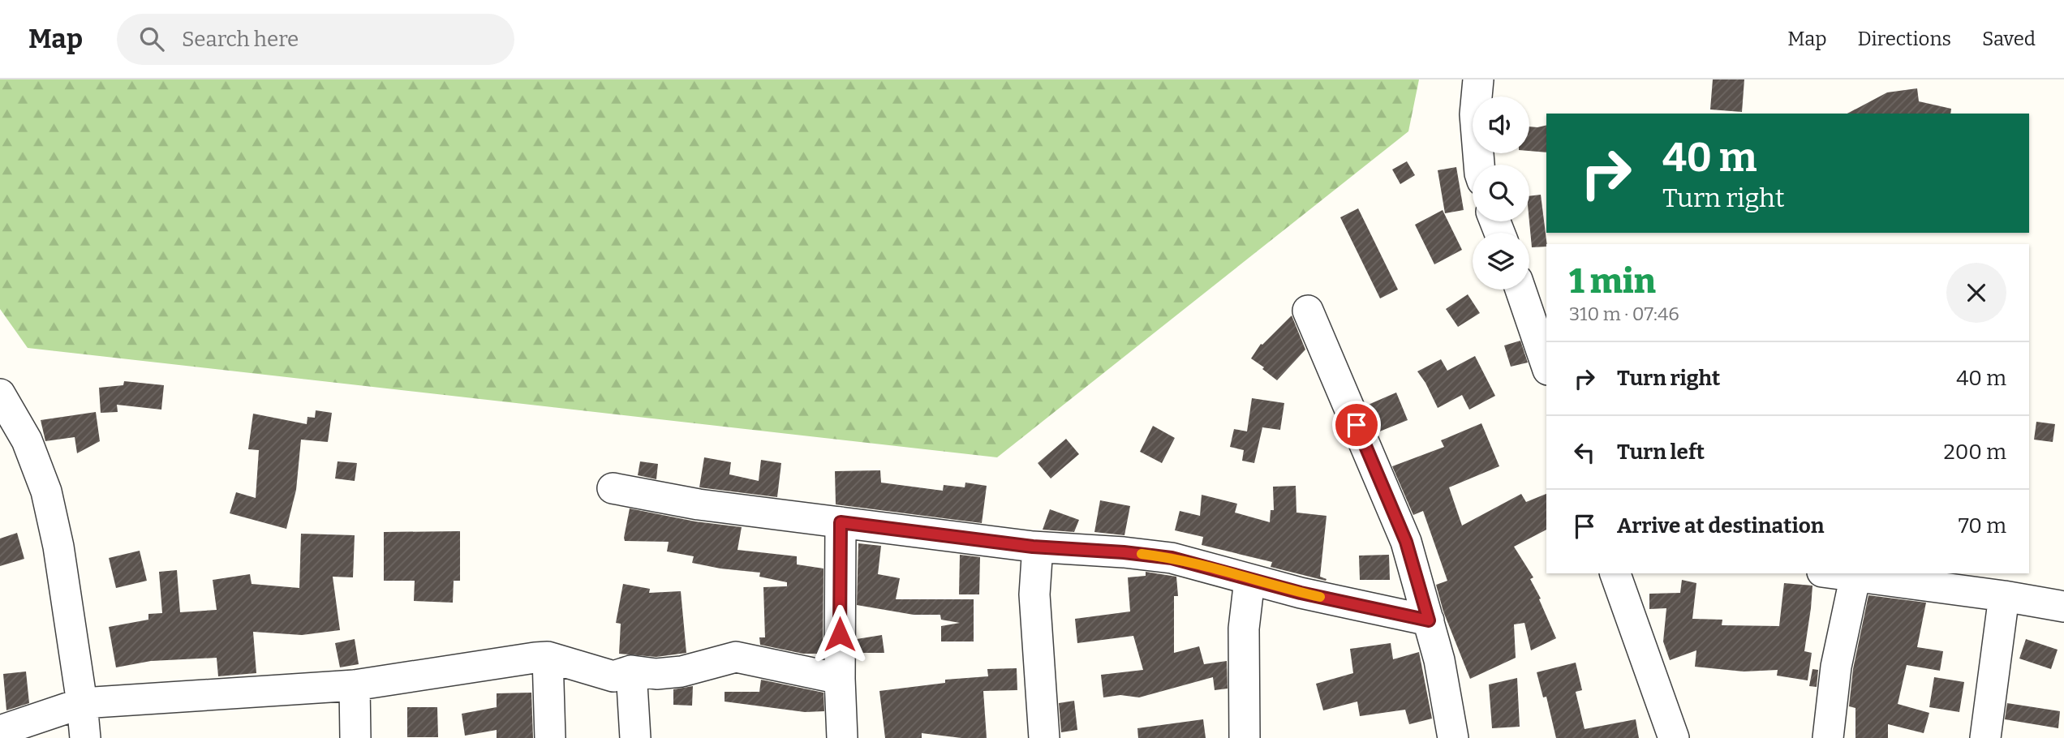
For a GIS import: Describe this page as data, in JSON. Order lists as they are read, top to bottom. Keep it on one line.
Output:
{"page":{"header":"Map","search":"Search here","nav":["Map","Directions","Saved"],"turn":["40 m","Turn right"],"heading":["1 min","310 m · 07:46"],"list":[{"name":"Turn right","value":"40 m"},{"name":"Turn left","value":"200 m"},{"name":"Arrive at destination","value":"70 m"}]}}
